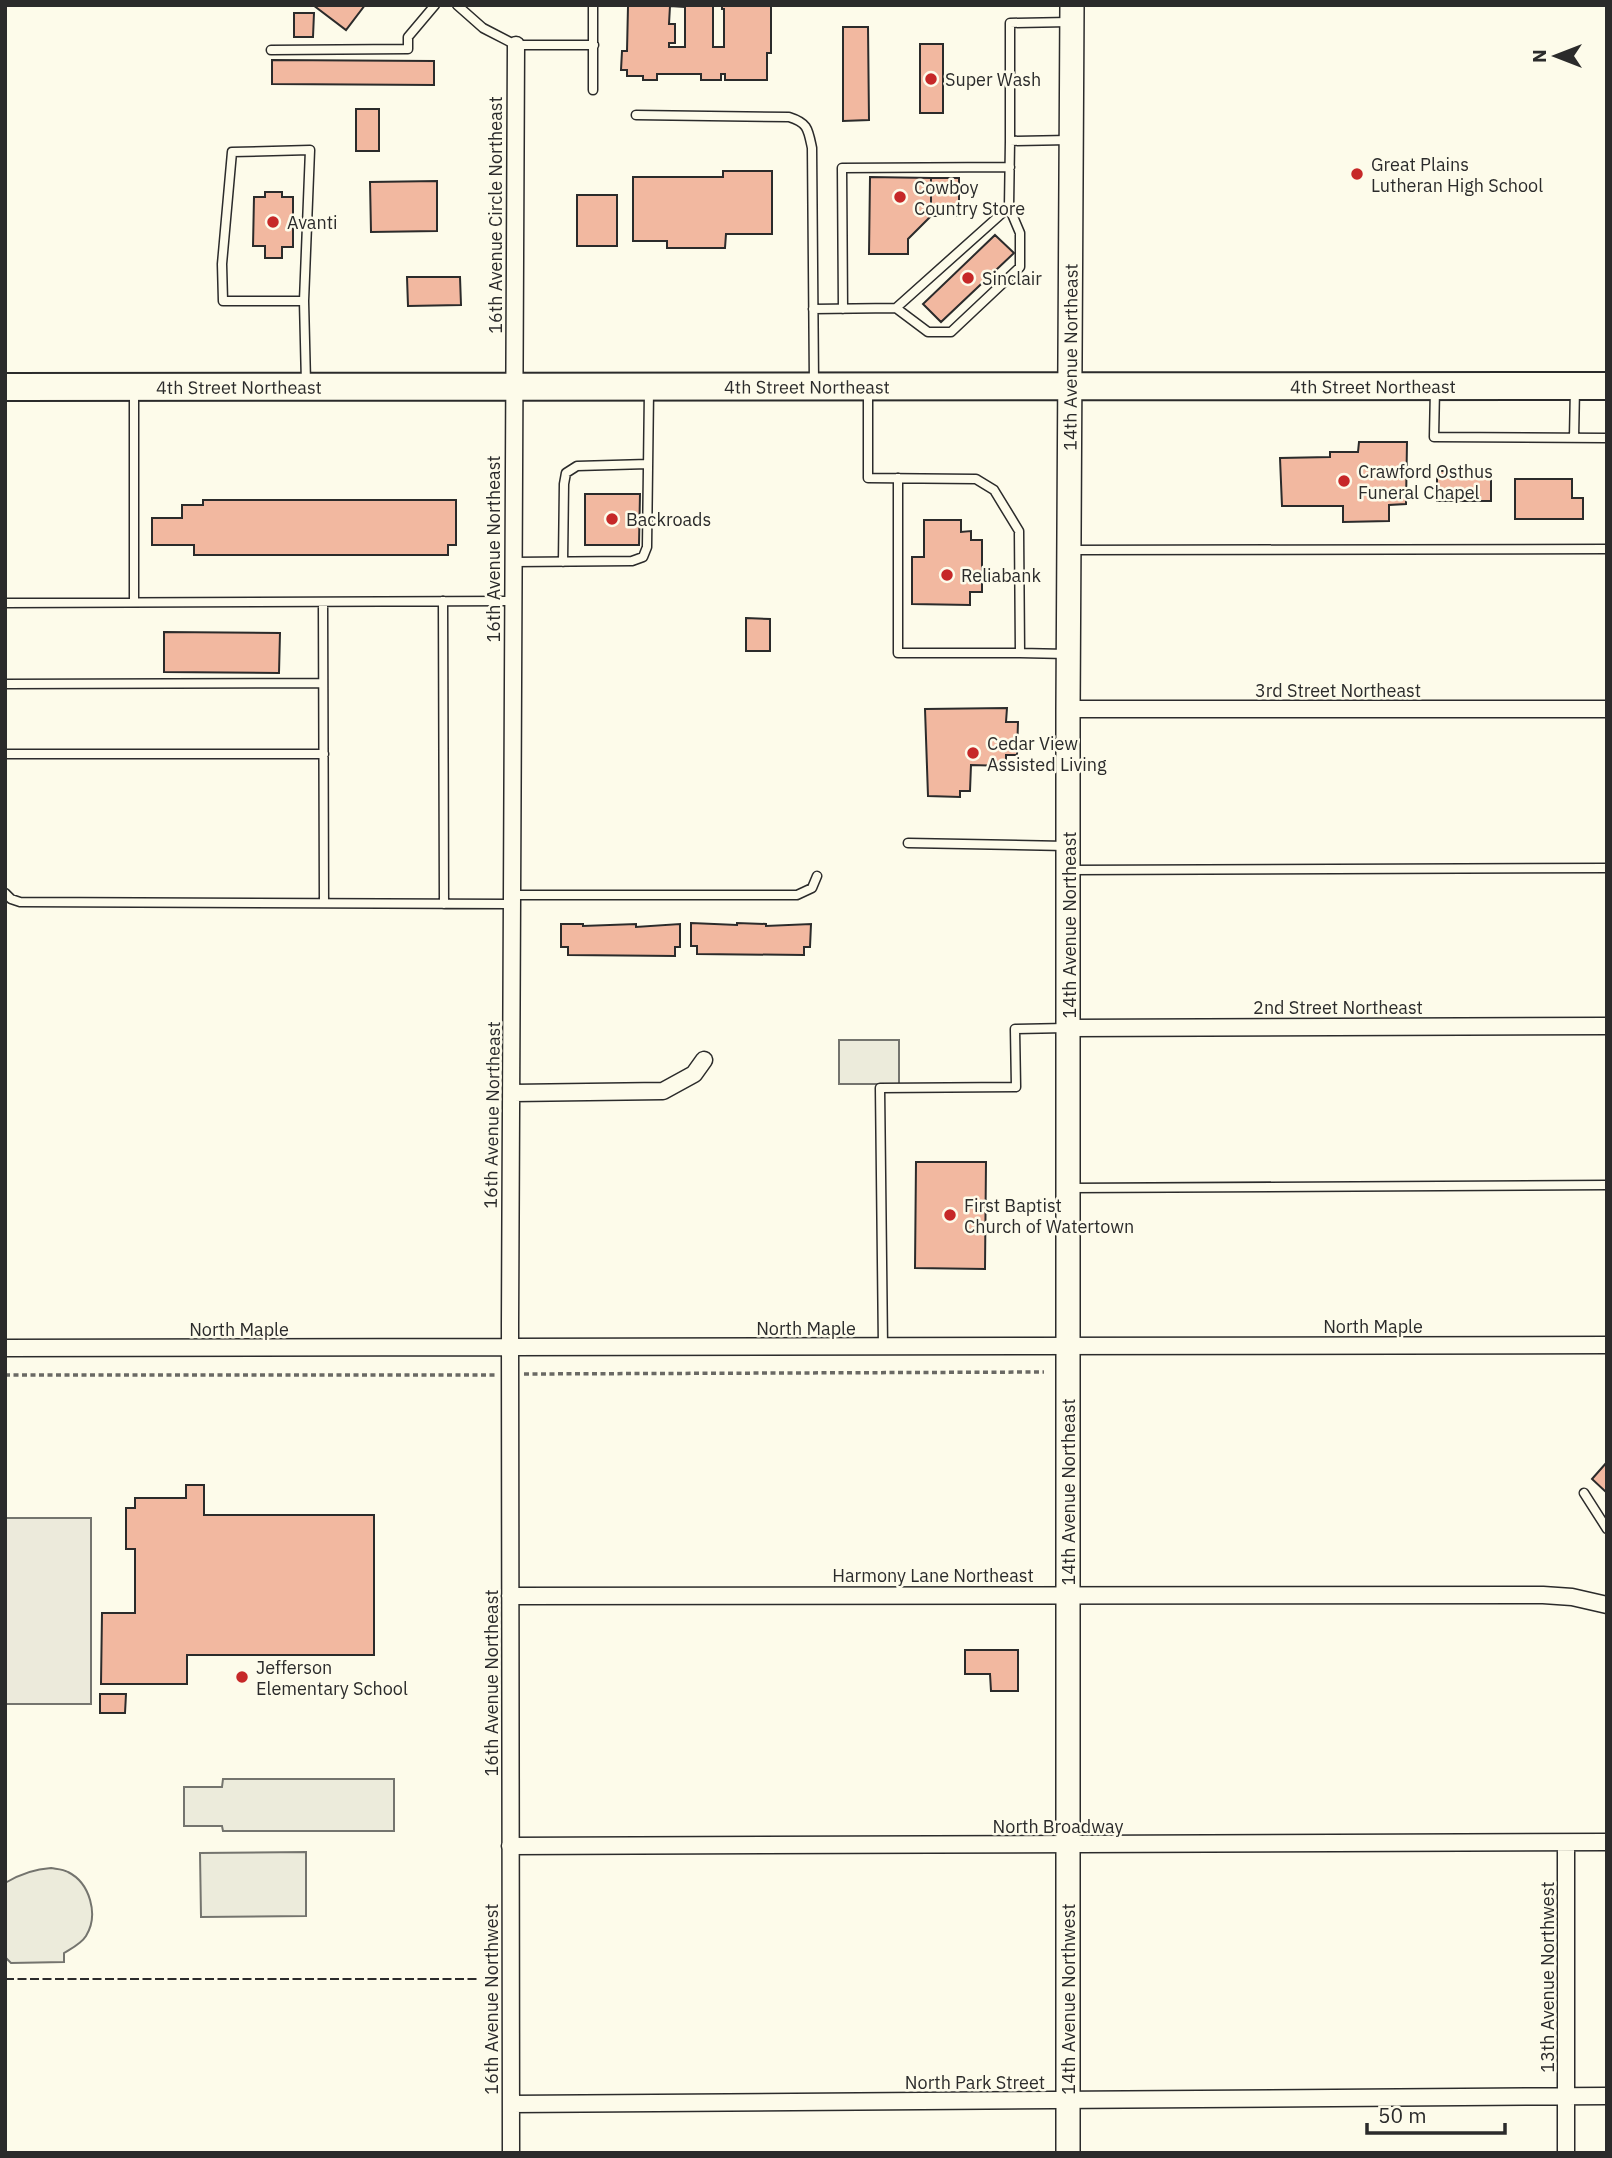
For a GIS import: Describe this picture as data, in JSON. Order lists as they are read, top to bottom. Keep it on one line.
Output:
{"streets":{"main road":["14th Avenue Northeast","4th Street Northeast","14th Avenue Northwest"],"street":["16th Avenue Circle Northeast","16th Avenue Northeast","3rd Street Northeast","2nd Street Northeast","North Maple","Harmony Lane Northeast","North Broadway","13th Avenue Northwest","16th Avenue Northwest","North Park Street"]},"crossings":[["16th Avenue Circle Northeast","4th Street Northeast"],["16th Avenue Circle Northeast","16th Avenue Northeast"],["14th Avenue Northeast","4th Street Northeast"],["14th Avenue Northeast","3rd Street Northeast"],["14th Avenue Northeast","2nd Street Northeast"],["14th Avenue Northeast","North Maple"],["14th Avenue Northeast","Harmony Lane Northeast"],["14th Avenue Northeast","North Broadway"],["14th Avenue Northeast","14th Avenue Northwest"],["4th Street Northeast","16th Avenue Northeast"],["16th Avenue Northeast","North Maple"],["16th Avenue Northeast","Harmony Lane Northeast"],["16th Avenue Northeast","North Broadway"],["16th Avenue Northeast","16th Avenue Northwest"],["North Broadway","13th Avenue Northwest"],["North Broadway","16th Avenue Northwest"],["North Broadway","14th Avenue Northwest"],["13th Avenue Northwest","North Park Street"],["16th Avenue Northwest","North Park Street"],["14th Avenue Northwest","North Park Street"]],"places":["Super Wash","Great Plains Lutheran High School","Cowboy Country Store","Avanti","Sinclair","Crawford Osthus Funeral Chapel","Backroads","Reliabank","Cedar View Assisted Living","First Baptist Church of Watertown","Jefferson Elementary School"],"scale_bar":"50 m","north":"left"}
